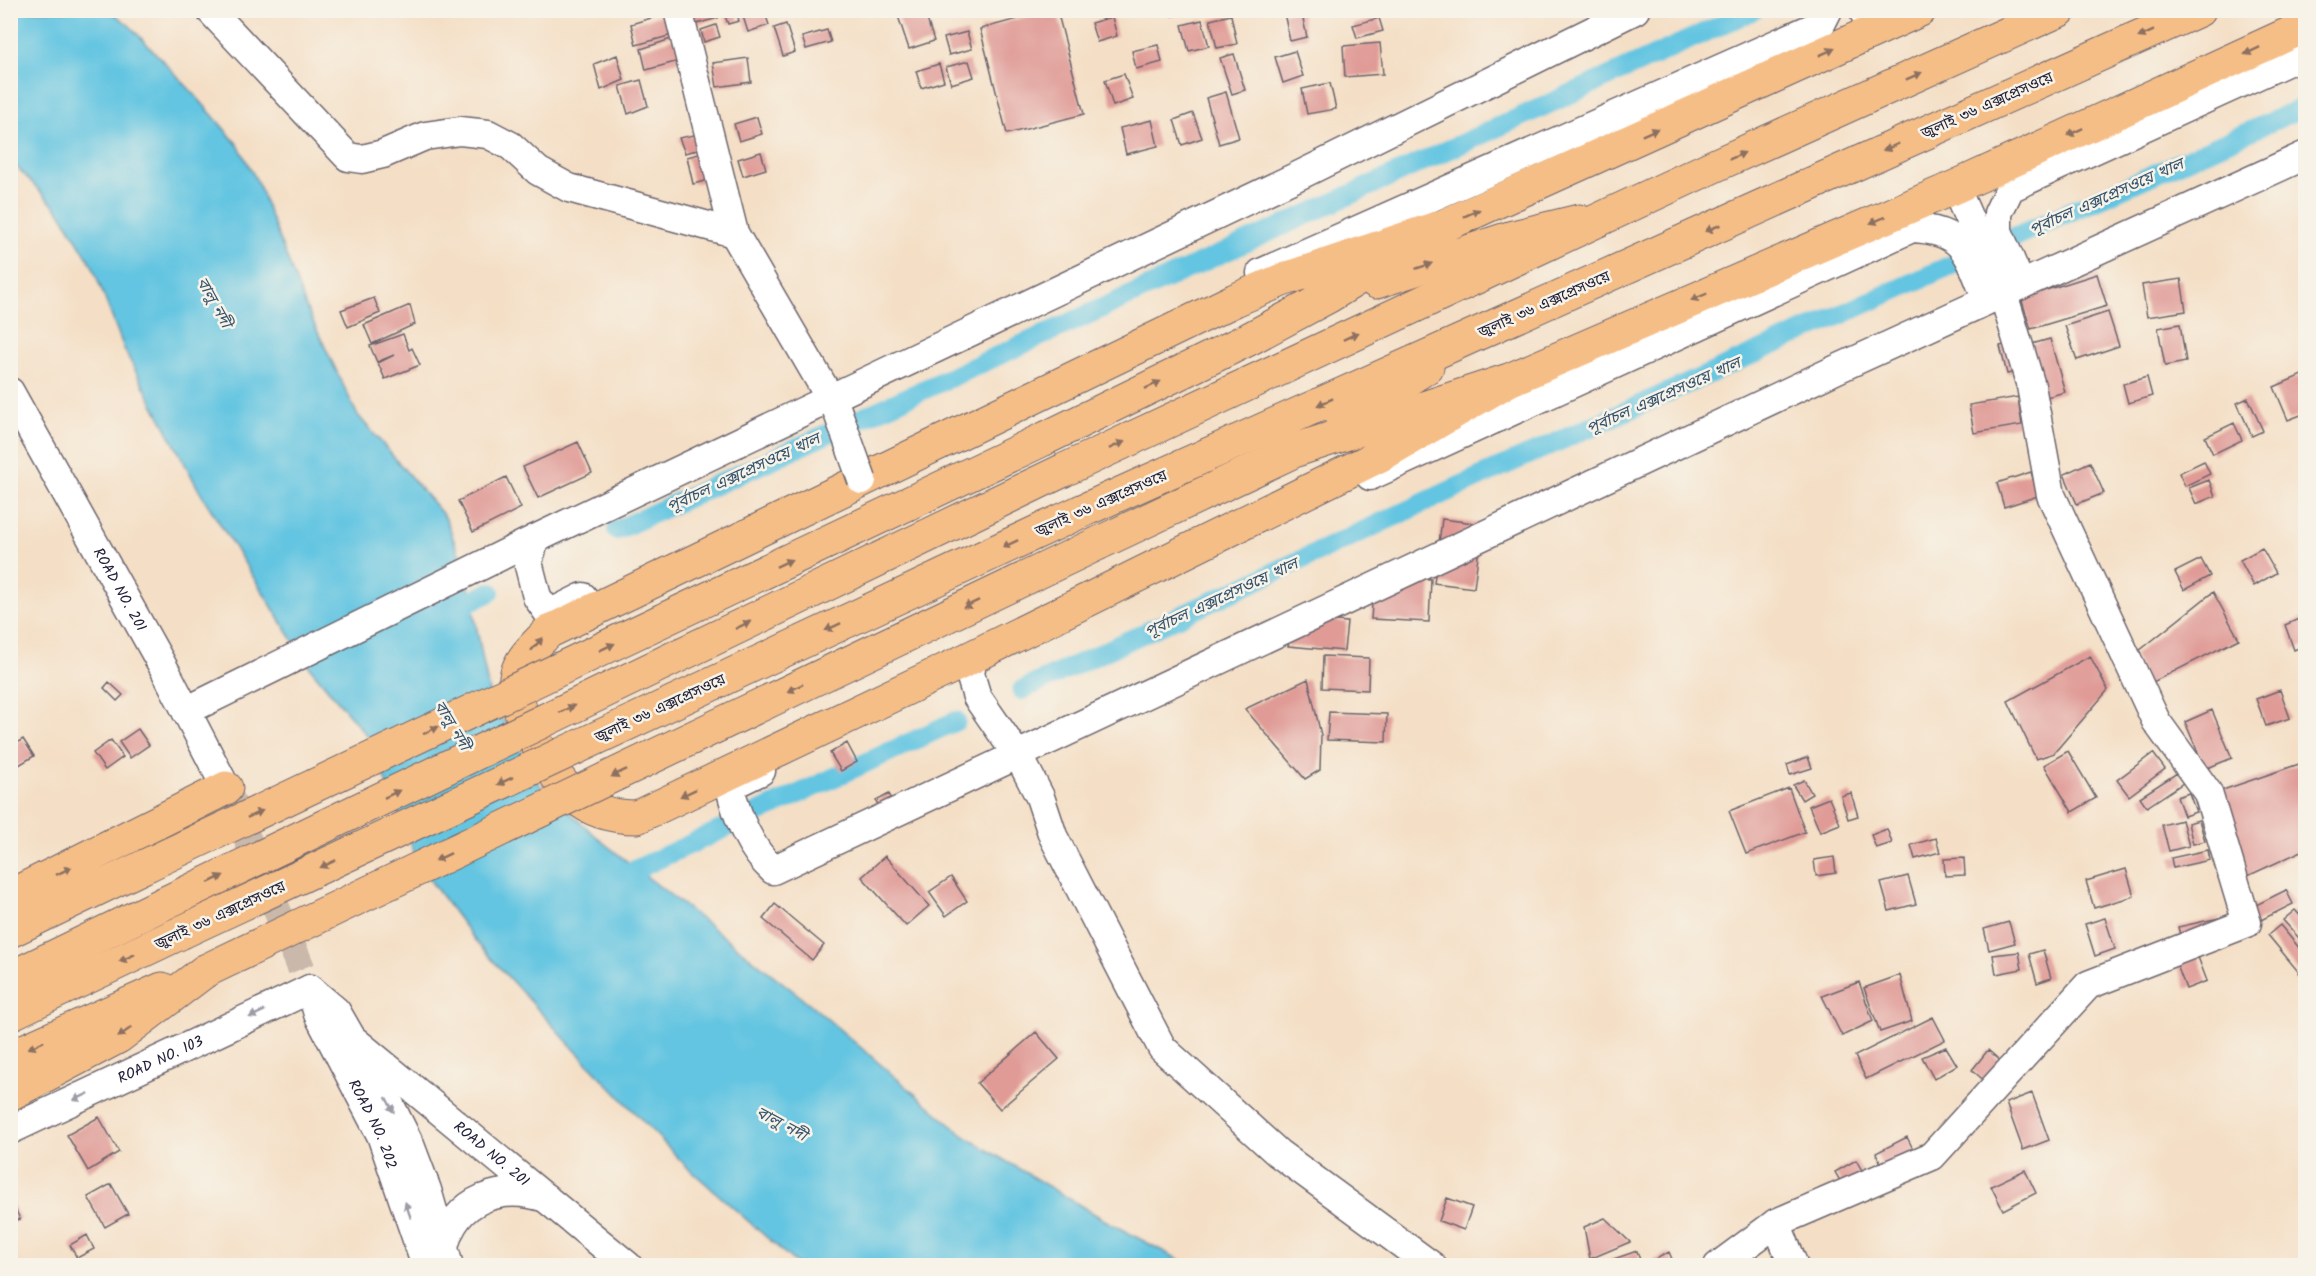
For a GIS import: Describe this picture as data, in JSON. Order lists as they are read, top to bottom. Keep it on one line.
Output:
{"streets":{"main road":["জুলাই ৩৬ এক্সপ্রেসওয়ে"],"street":["ROAD NO. 201","ROAD NO. 103","ROAD NO. 202"]},"crossings":[["ROAD NO. 201","ROAD NO. 103"],["ROAD NO. 201","ROAD NO. 202"],["ROAD NO. 103","ROAD NO. 202"]],"one_way":["ROAD NO. 103","ROAD NO. 202"],"water":["পূর্বাচল এক্সপ্রেসওয়ে খাল","বালু নদী"]}
